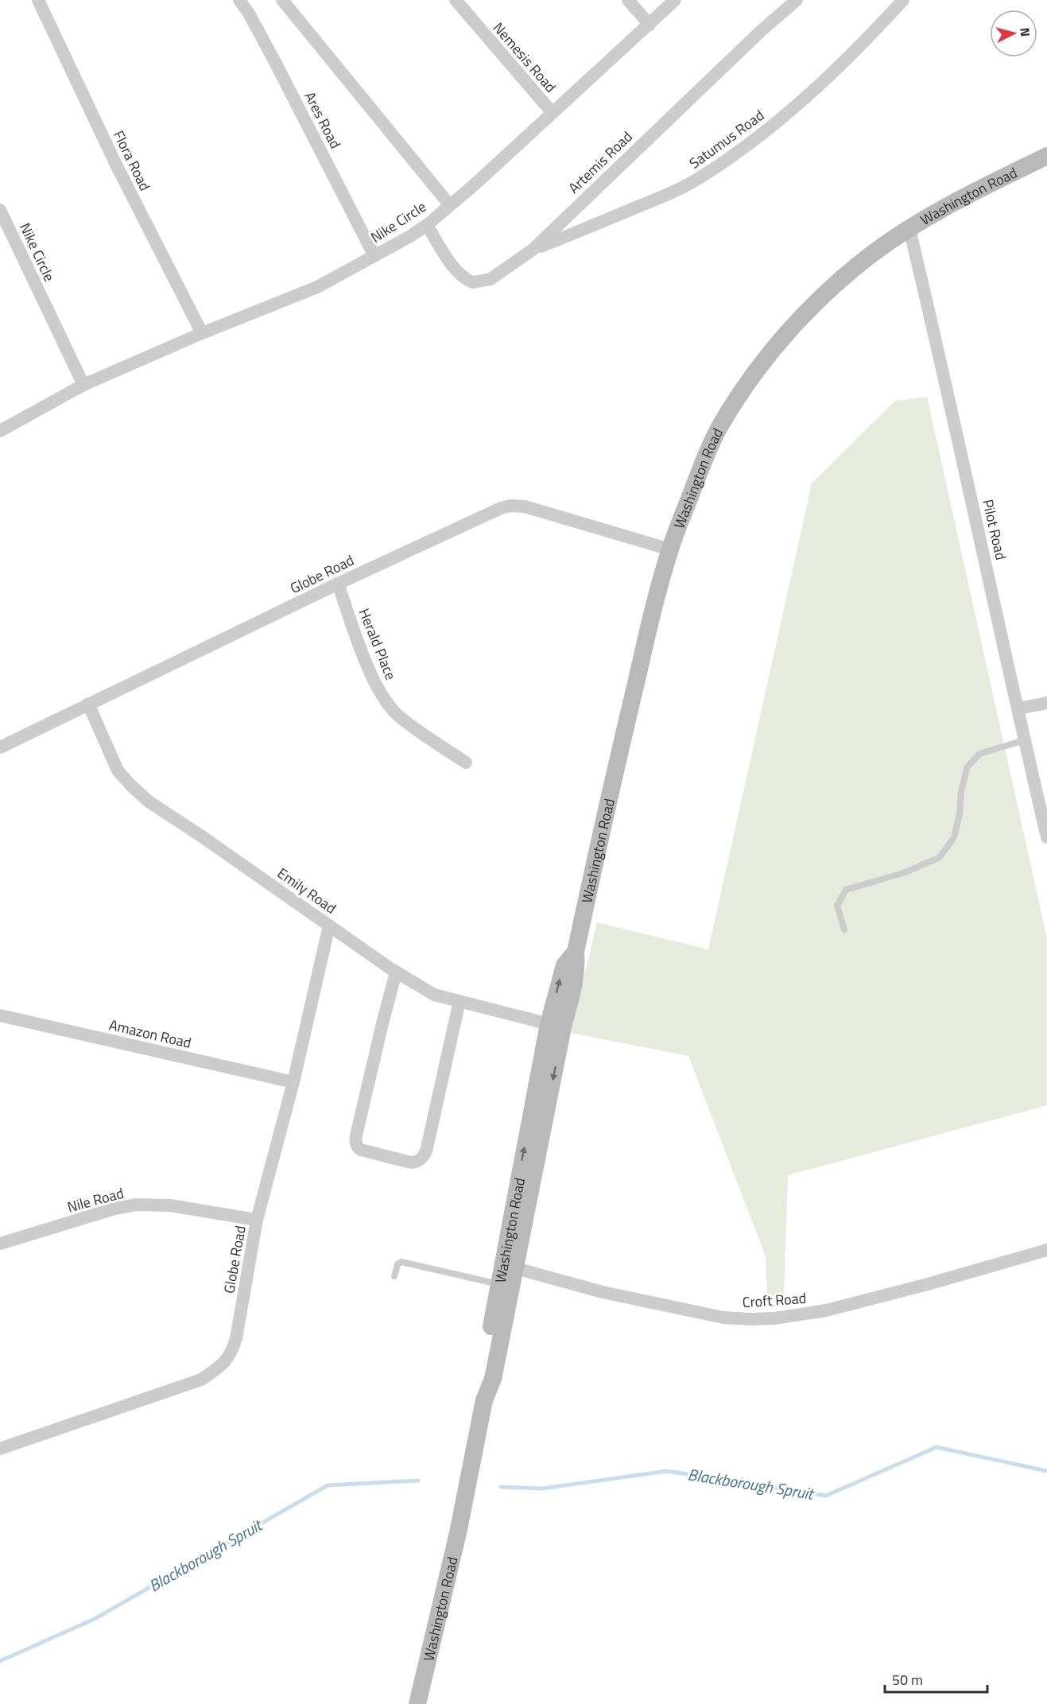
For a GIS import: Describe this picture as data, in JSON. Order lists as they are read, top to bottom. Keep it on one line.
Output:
{"streets":{"main road":["Washington Road"],"street":["Nemesis Road","Ares Road","Satumus Road","Flora Road","Artemis Road","Nike Circle","Pilot Road","Globe Road","Herald Place","Emily Road","Amazon Road","Nile Road","Croft Road"]},"crossings":[["Nemesis Road","Nike Circle"],["Ares Road","Nike Circle"],["Satumus Road","Artemis Road"],["Flora Road","Nike Circle"],["Artemis Road","Nike Circle"],["Washington Road","Pilot Road"],["Washington Road","Globe Road"],["Washington Road","Emily Road"],["Washington Road","Croft Road"],["Globe Road","Herald Place"],["Globe Road","Emily Road"],["Globe Road","Amazon Road"],["Globe Road","Nile Road"]],"water":["Blackborough Spruit"],"scale_bar":"50 m","north":"right"}
